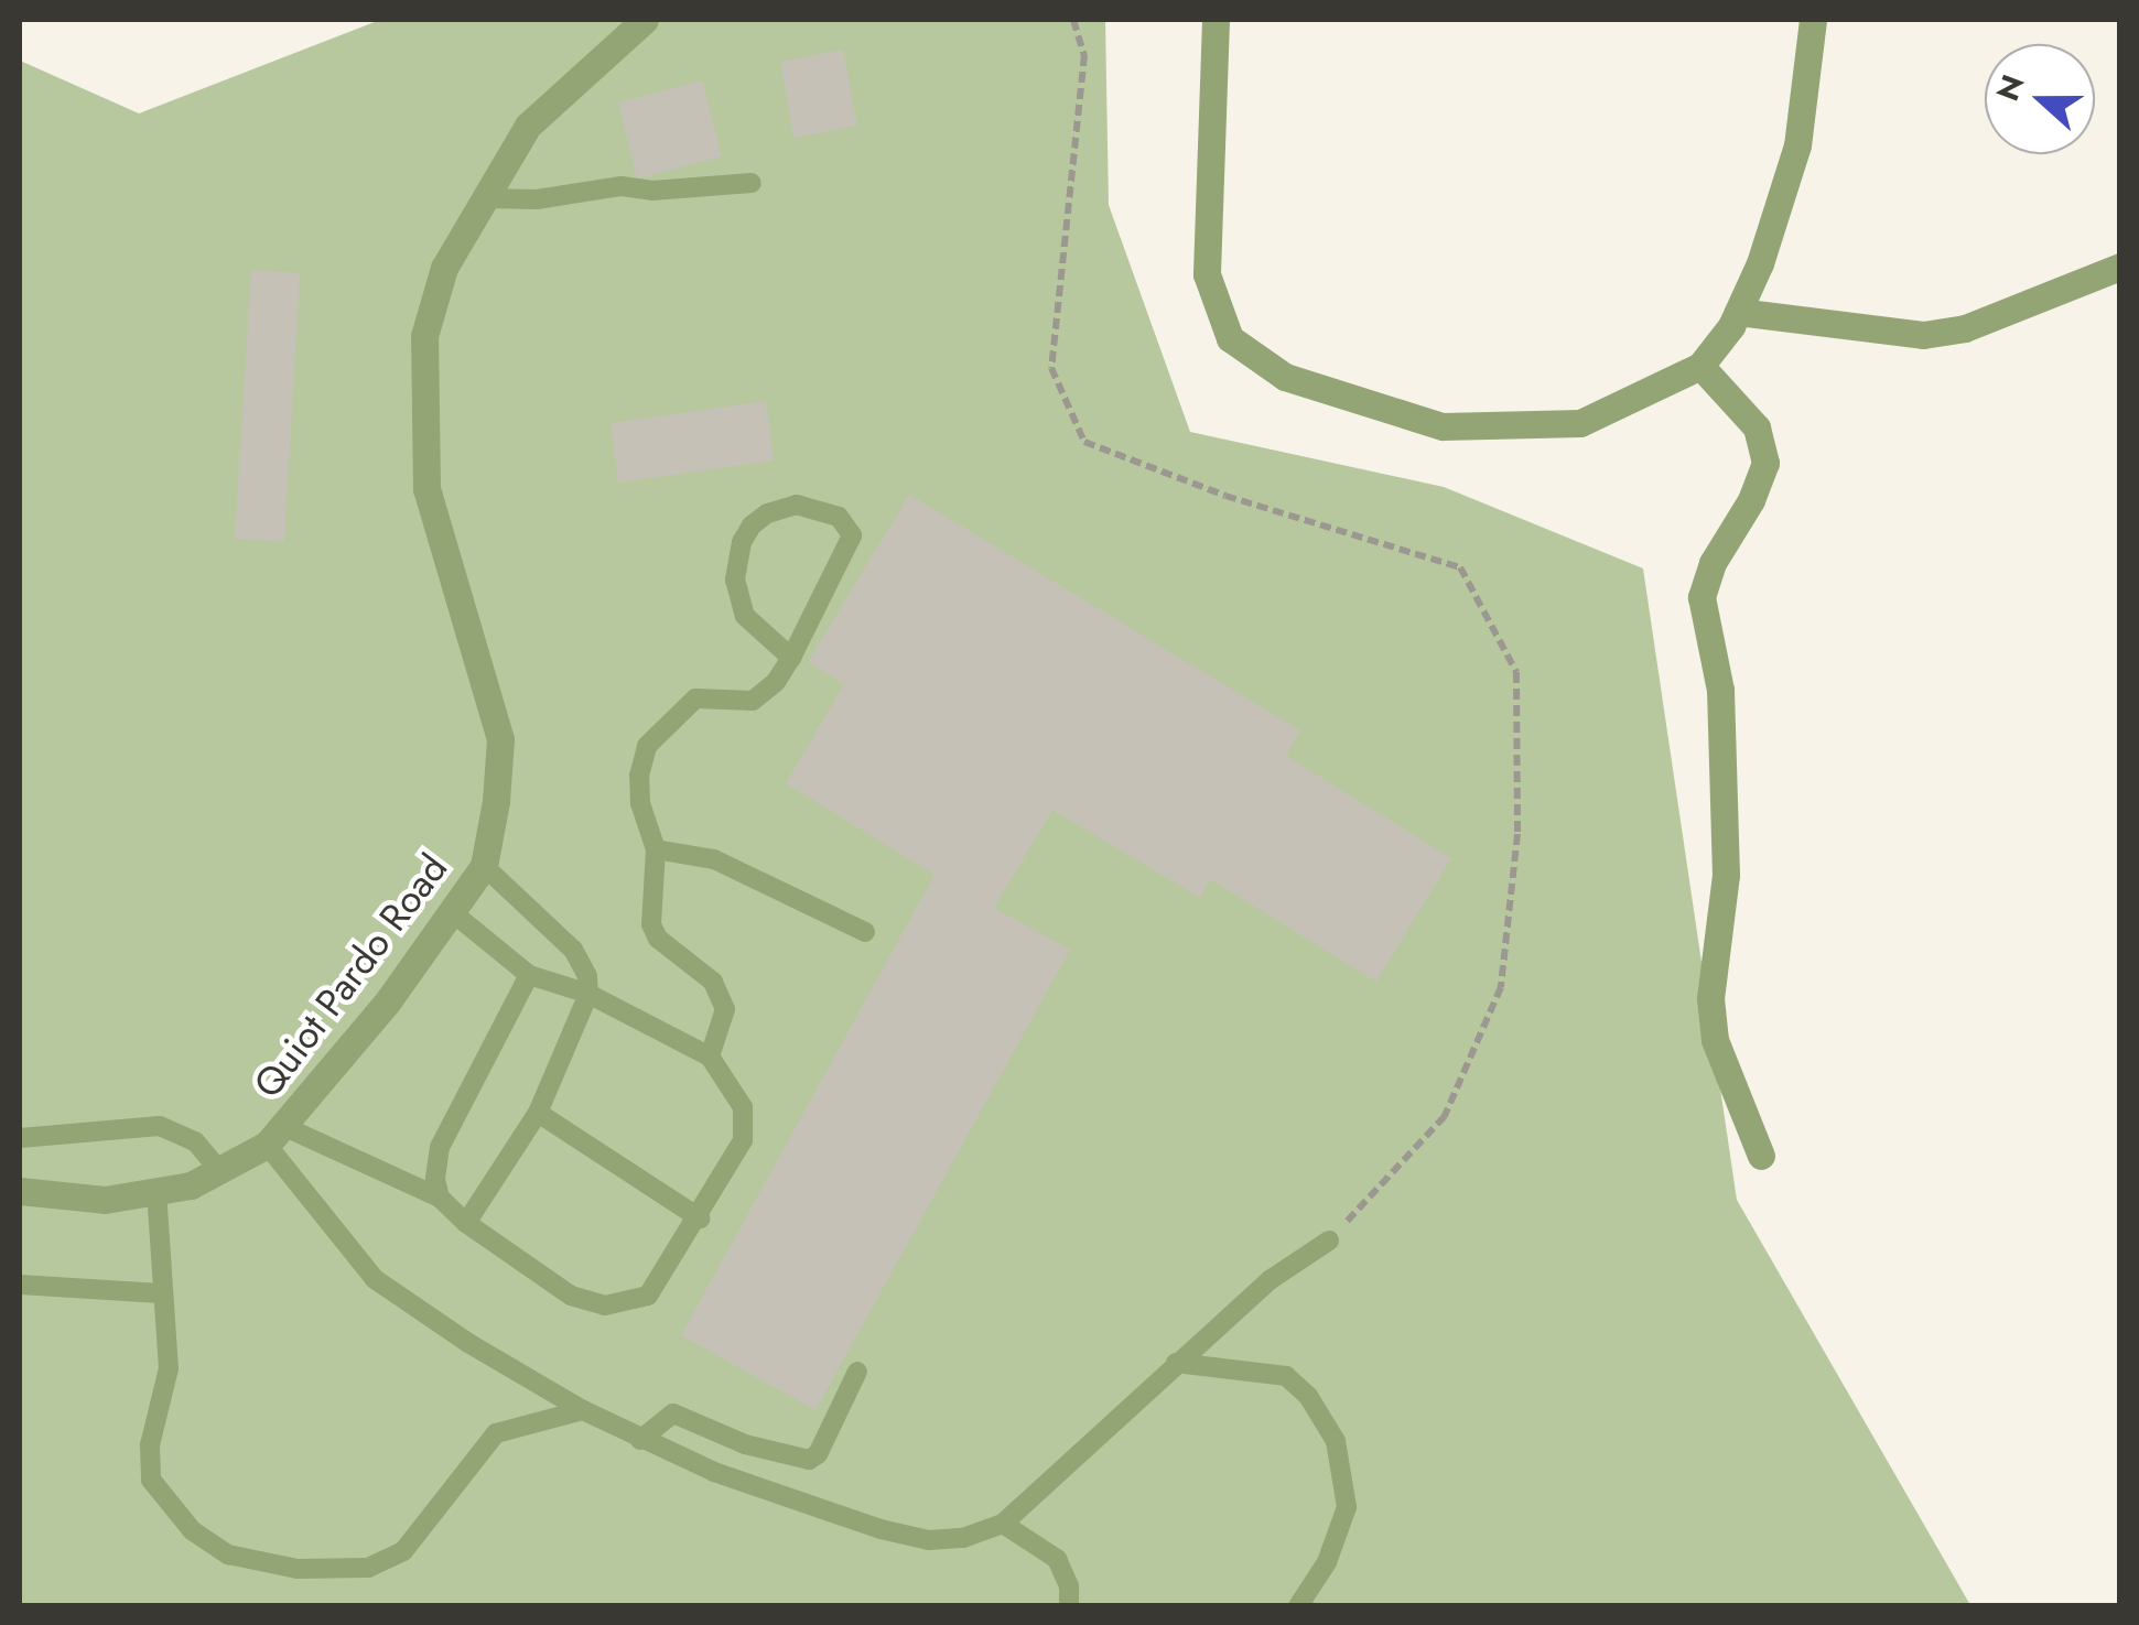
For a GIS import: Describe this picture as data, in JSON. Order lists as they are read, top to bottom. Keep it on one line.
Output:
{"streets":{"street":["Quiot Pardo Road"]},"north":"left"}
